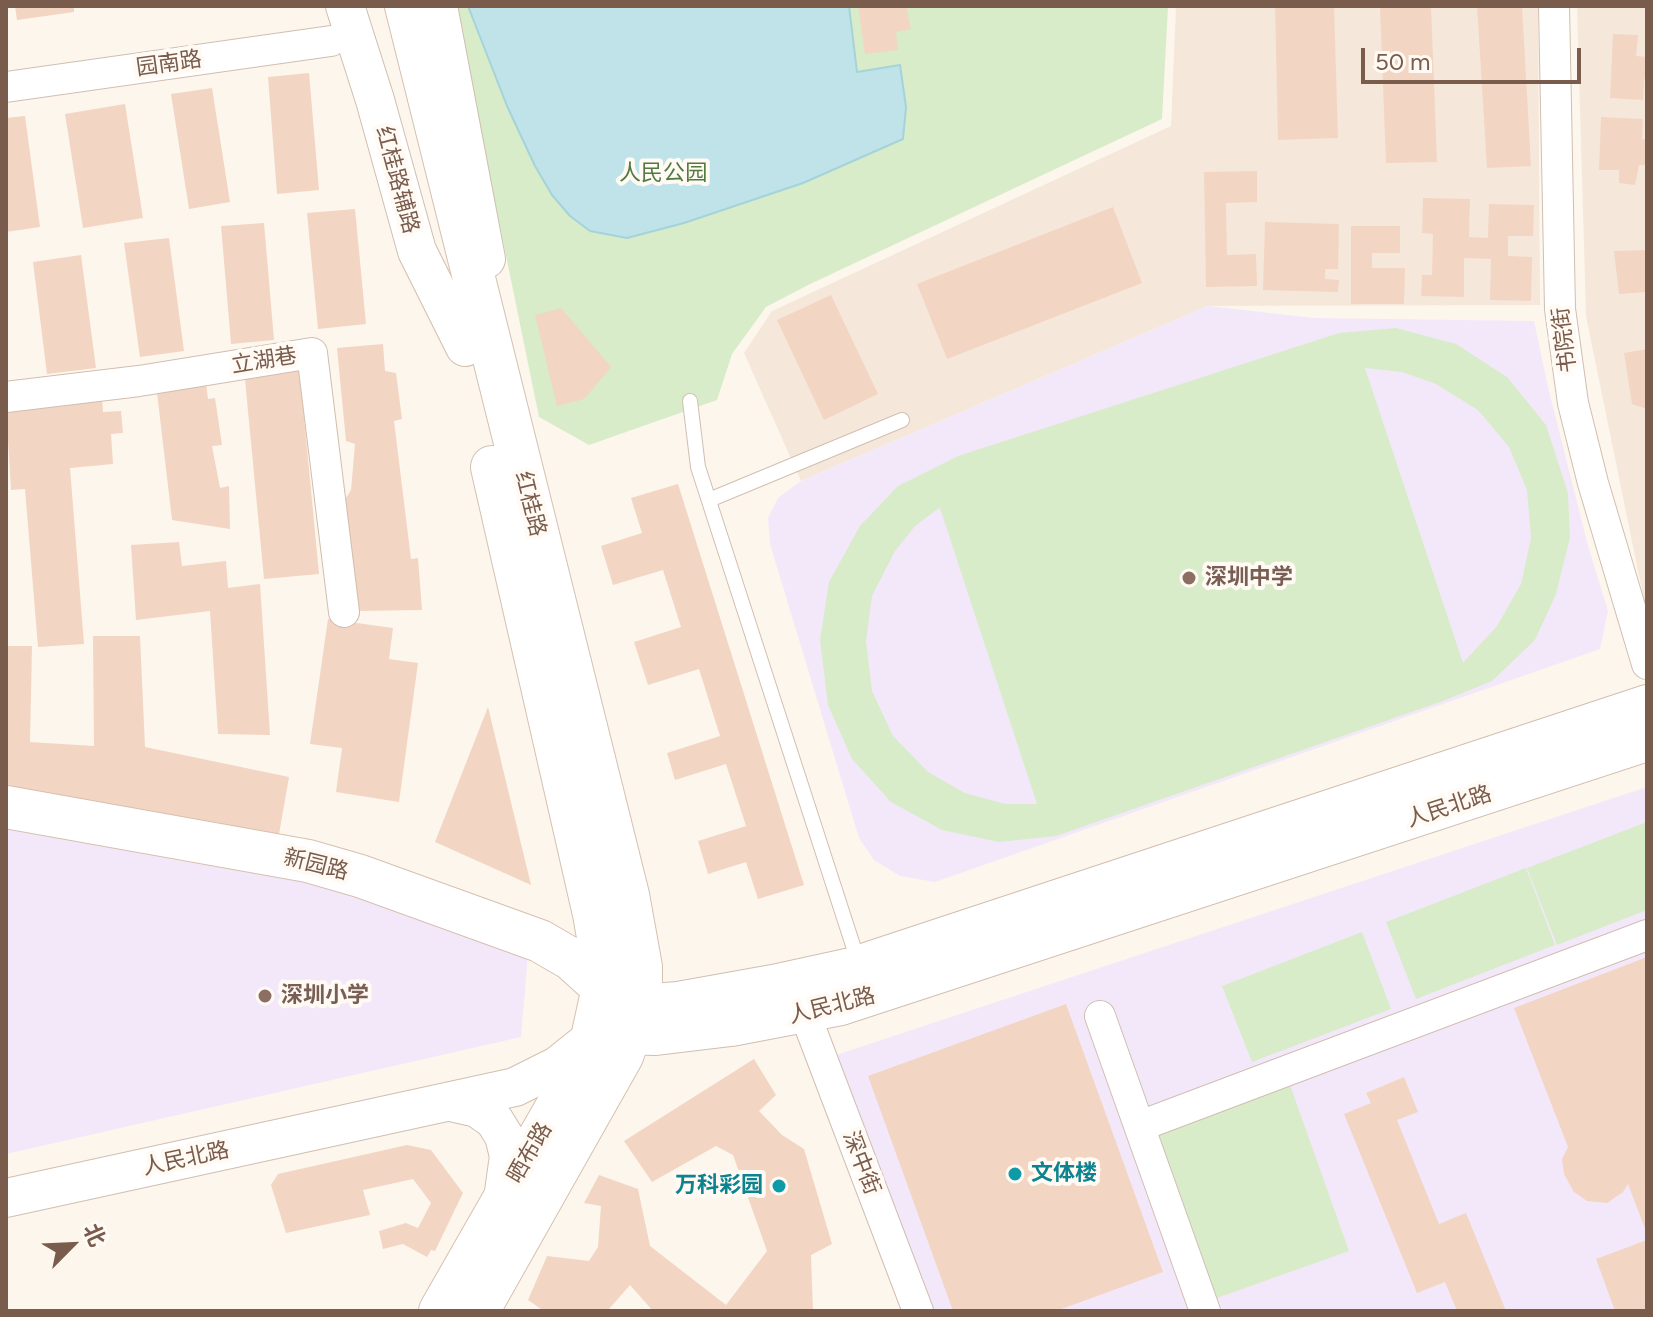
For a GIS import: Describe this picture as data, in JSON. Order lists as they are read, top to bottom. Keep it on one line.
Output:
{"streets":{"main road":["红桂路","新园路","晒布路"],"street":["园南路","红桂路辅路","书院街","立湖巷","人民北路","深中街"]},"crossings":[["红桂路辅路","红桂路"],["红桂路","人民北路"],["红桂路","新园路"],["红桂路","晒布路"],["人民北路","晒布路"],["人民北路","深中街"],["新园路","晒布路"]],"parks":["人民公园"],"places":["深圳中学","深圳小学","文体楼","万科彩园"],"scale_bar":"50 m","north":"top right"}
